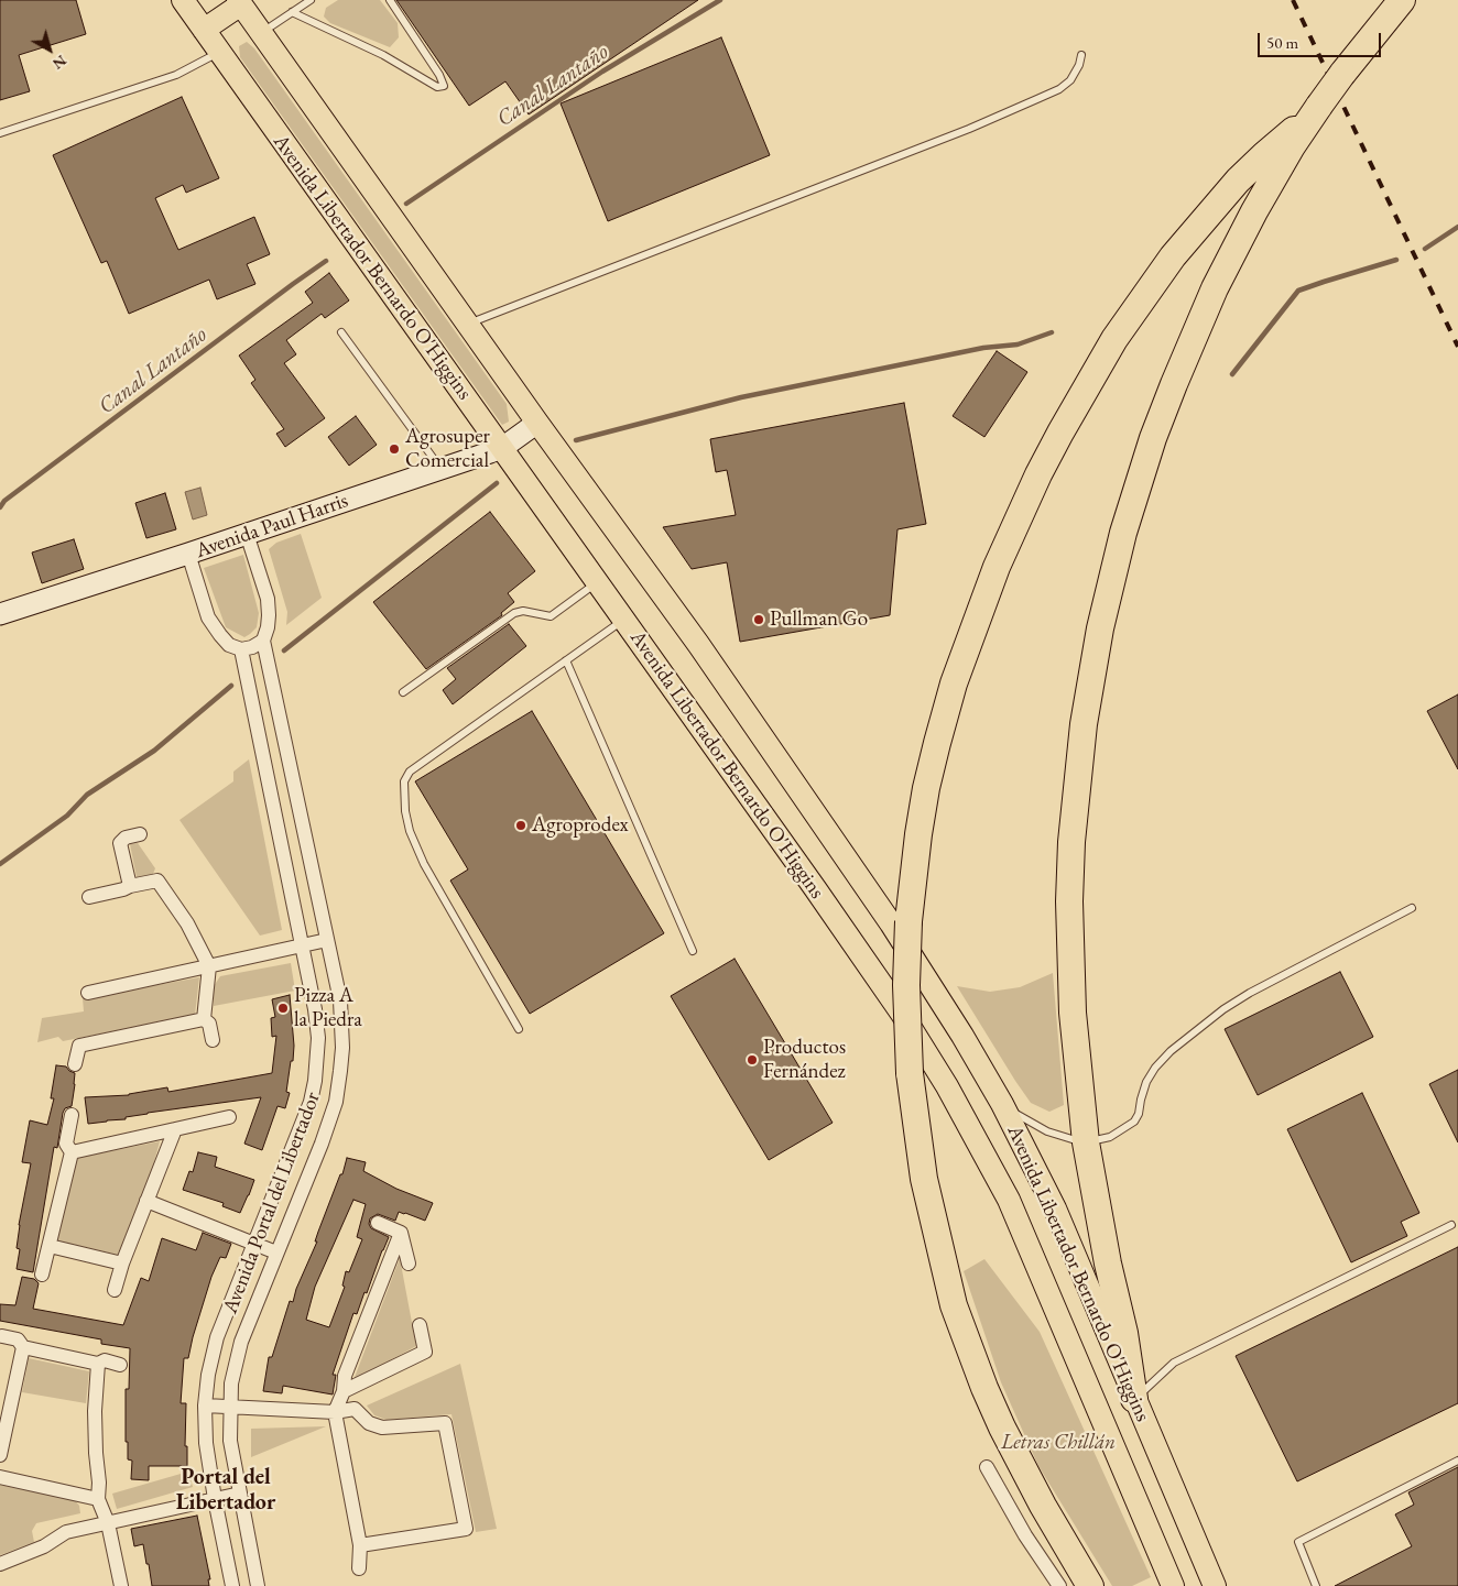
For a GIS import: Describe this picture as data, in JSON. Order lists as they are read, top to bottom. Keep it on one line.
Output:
{"streets":{"main road":["Avenida Libertador Bernardo O'Higgins","Avenida Paul Harris"],"street":["Avenida Portal del Libertador"]},"crossings":[["Avenida Libertador Bernardo O'Higgins","Avenida Paul Harris"],["Avenida Paul Harris","Avenida Portal del Libertador"]],"districts":["Portal del Libertador"],"water":["Canal Lantaño"],"parks":["Letras Chillán"],"places":["Agrosuper Comercial","Pullman Go","Agroprodex","Pizza A la Piedra","Productos Fernández"],"scale_bar":"50 m","north":"bottom right"}
